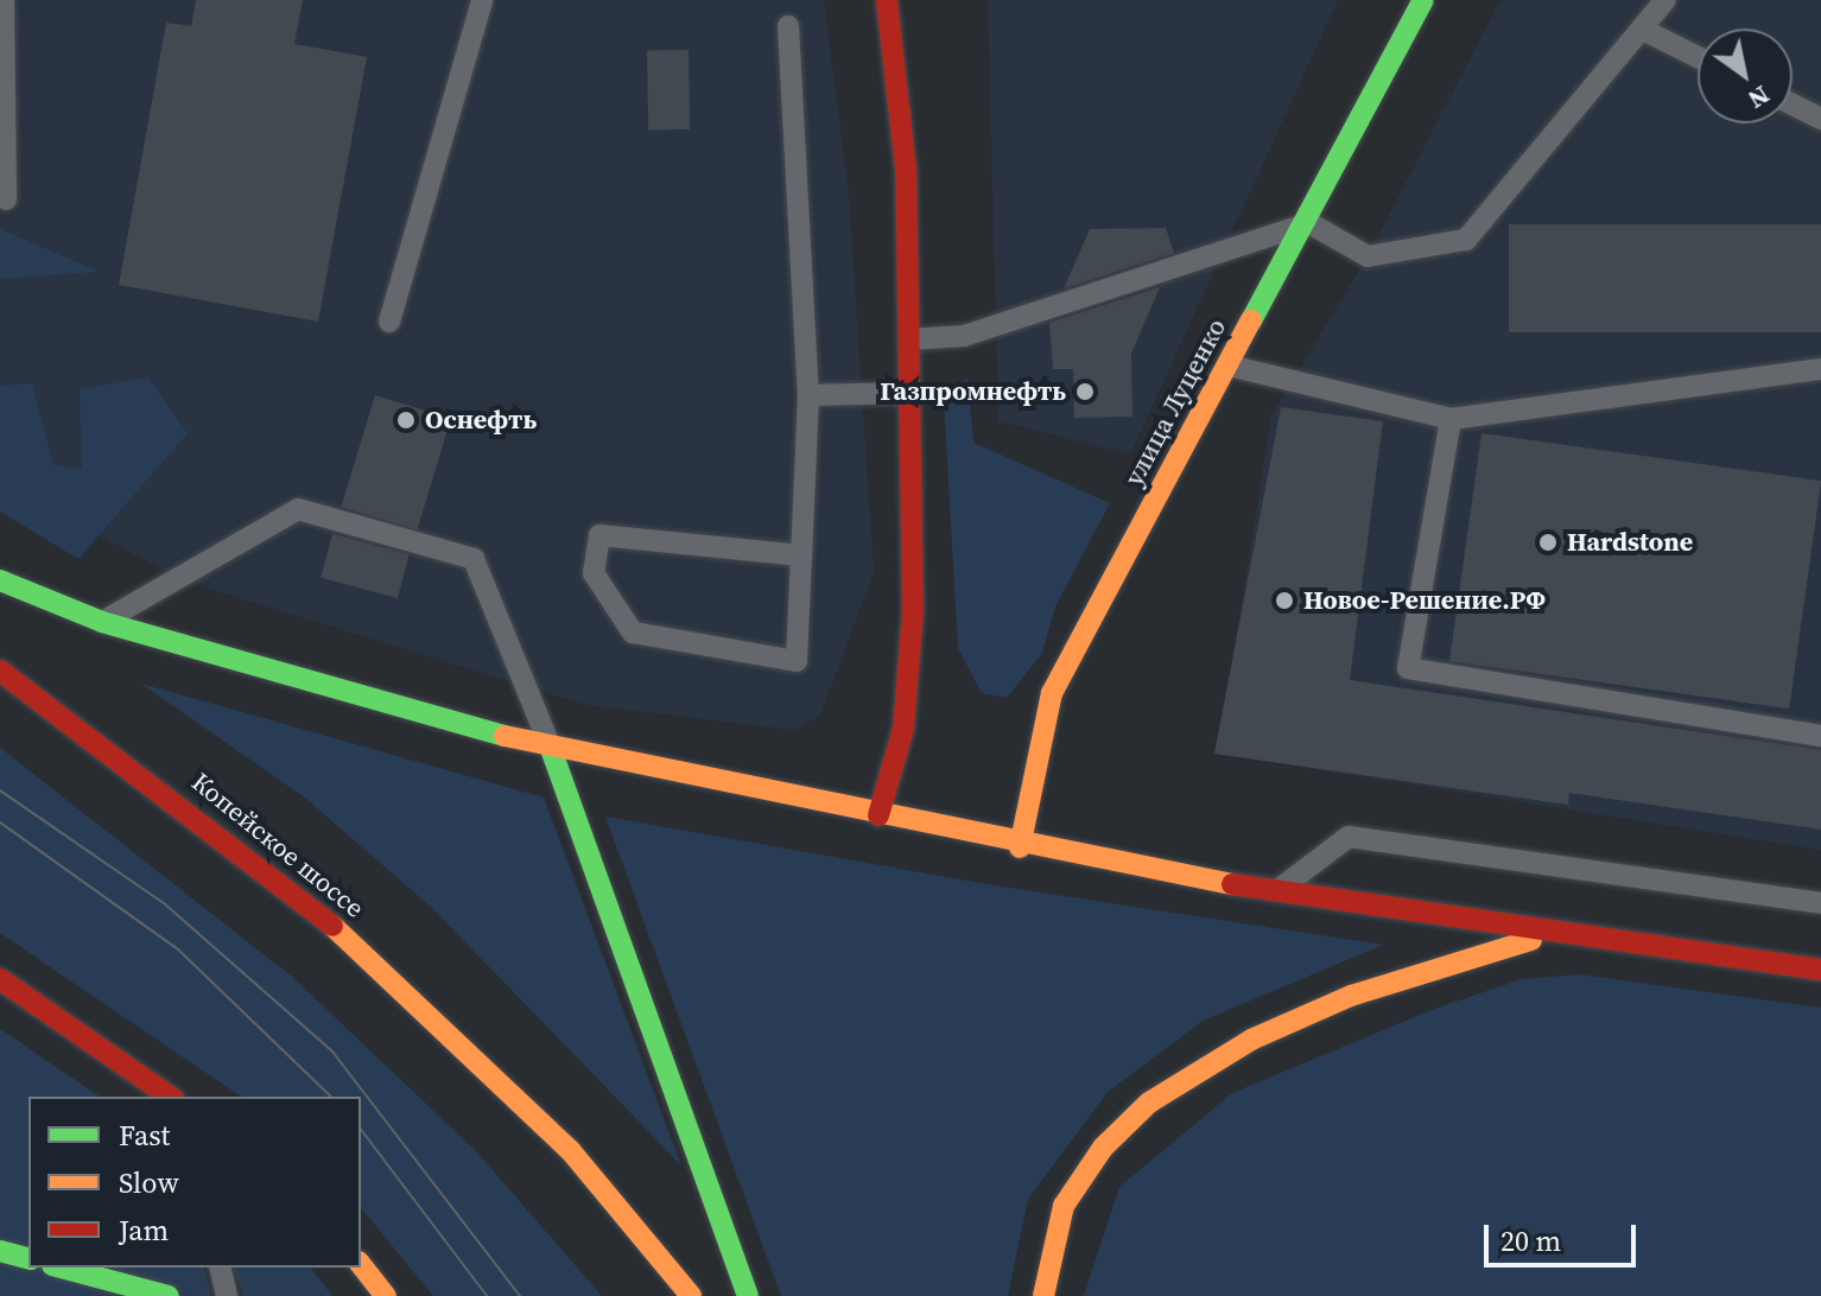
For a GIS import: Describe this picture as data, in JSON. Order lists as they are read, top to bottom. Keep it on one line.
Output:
{"streets":{"main road":["улица Луценко","Копейское шоссе"]},"places":["Газпромнефть","Оснефть","Hardstone","Новое-Решение.РФ"],"legend":["Fast","Slow","Jam"],"scale_bar":"20 m","north":"bottom right"}
